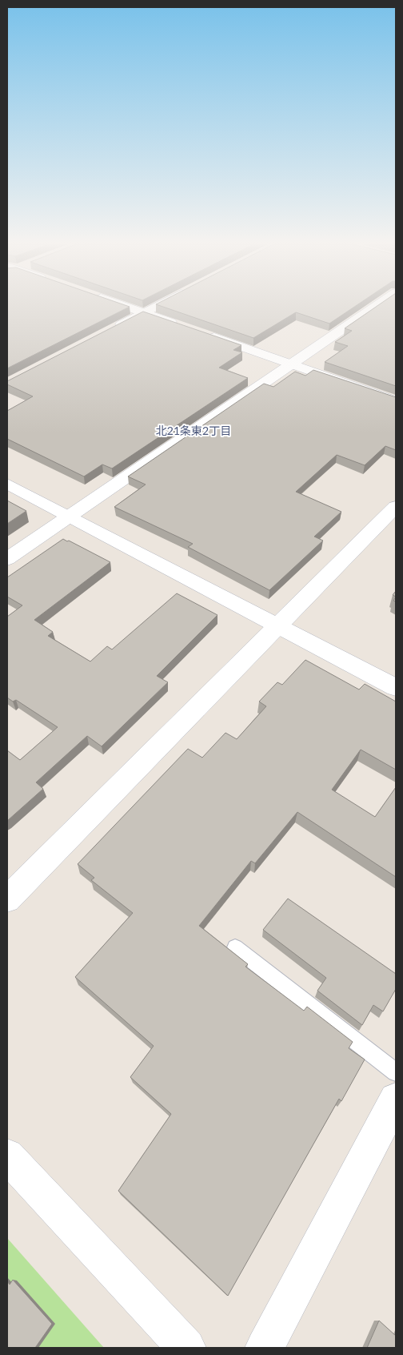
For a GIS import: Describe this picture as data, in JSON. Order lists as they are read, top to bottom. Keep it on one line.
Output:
{"districts":["北21条東2丁目"]}
